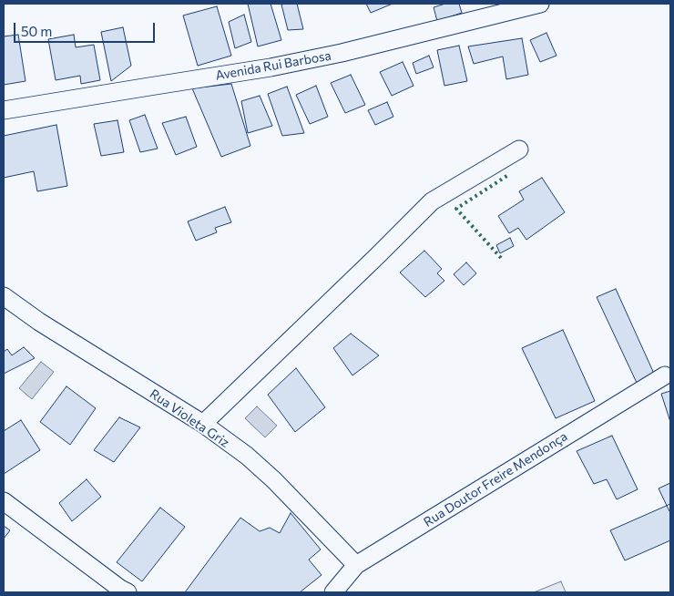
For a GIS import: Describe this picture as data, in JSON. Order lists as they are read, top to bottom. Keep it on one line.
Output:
{"streets":{"street":["Avenida Rui Barbosa","Rua Violeta Griz","Rua Doutor Freire Mendonça"]},"crossings":[["Rua Violeta Griz","Rua Doutor Freire Mendonça"]],"scale_bar":"50 m"}
